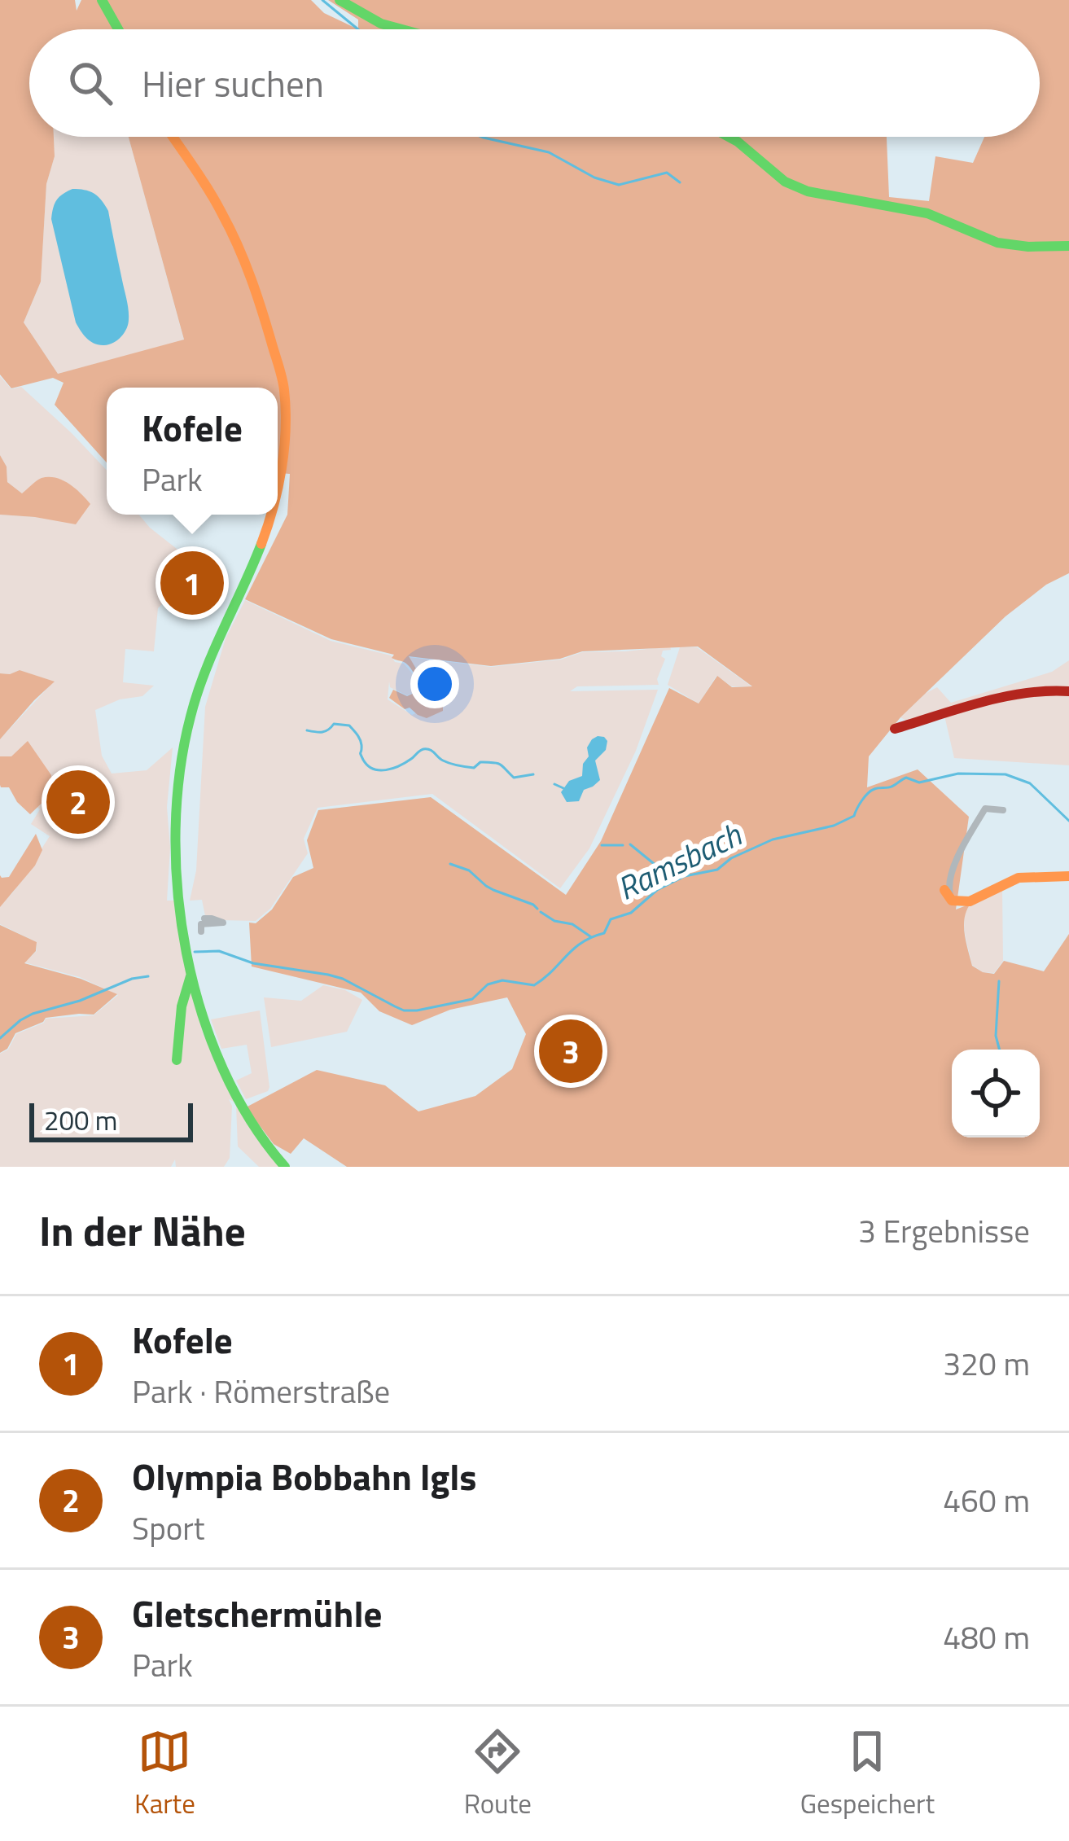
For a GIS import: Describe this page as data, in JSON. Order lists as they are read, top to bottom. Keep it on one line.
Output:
{"water":["Ramsbach"],"scale_bar":"200 m","page":{"search":"Hier suchen","popup":["Kofele","Park"],"pins":["1","2","3"],"scale":"200 m","heading":["In der Nähe","3 Ergebnisse"],"list":[{"mark":"1","name":"Kofele","note":"Park · Römerstraße","value":"320 m"},{"mark":"2","name":"Olympia Bobbahn Igls","note":"Sport","value":"460 m"},{"mark":"3","name":"Gletschermühle","note":"Park","value":"480 m"}],"nav":["Karte","Route","Gespeichert"]}}
